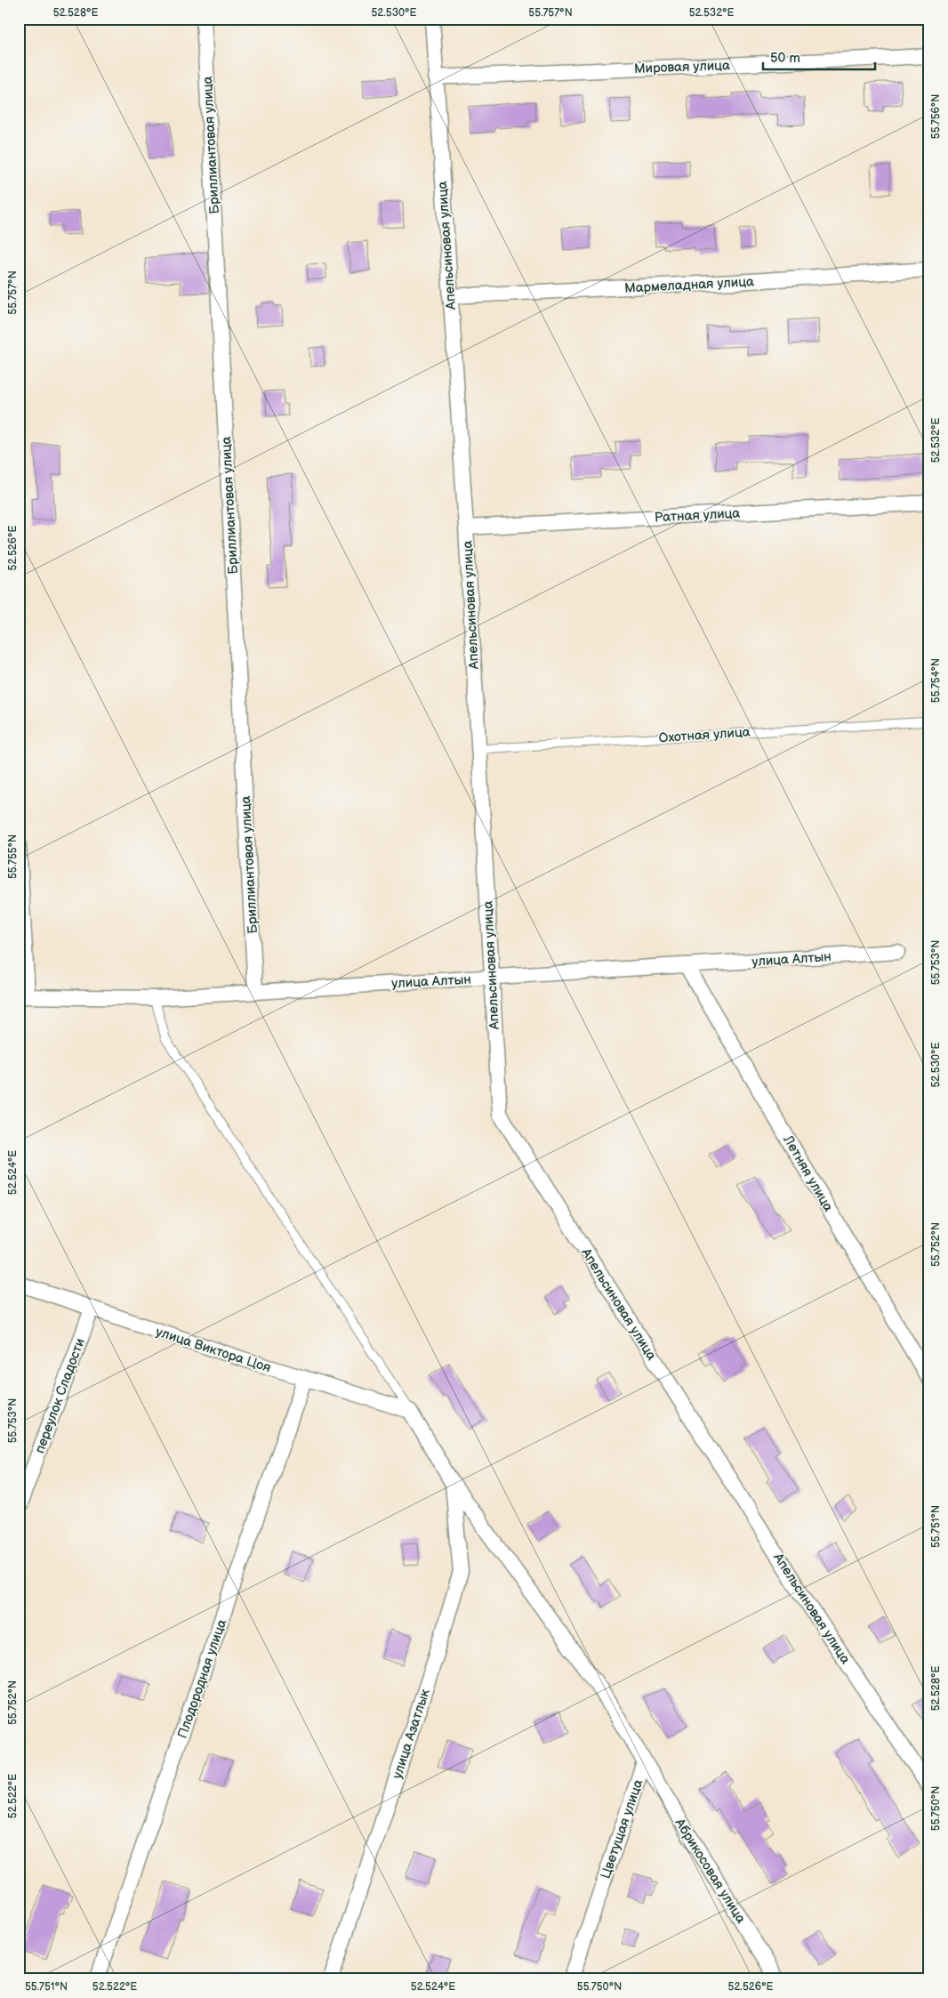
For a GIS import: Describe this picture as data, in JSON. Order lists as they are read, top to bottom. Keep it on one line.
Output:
{"streets":{"street":["Мировая улица","Бриллиантовая улица","Апельсиновая улица","Мармеладная улица","Ратная улица","улица Алтын","Летняя улица","улица Виктора Цоя","переулок Сладости","Плодородная улица","улица Азатлык","Цветущая улица","Абрикосовая улица"],"lane":["Охотная улица"]},"crossings":[["Мировая улица","Апельсиновая улица"],["Бриллиантовая улица","улица Алтын"],["Апельсиновая улица","Мармеладная улица"],["Апельсиновая улица","Ратная улица"],["Апельсиновая улица","Охотная улица"],["Апельсиновая улица","улица Алтын"],["улица Алтын","Летняя улица"],["улица Виктора Цоя","переулок Сладости"],["улица Виктора Цоя","Плодородная улица"],["улица Виктора Цоя","Цветущая улица"],["улица Азатлык","Цветущая улица"],["Цветущая улица","Абрикосовая улица"]],"scale_bar":"50 m","coordinates":["52.528°E","52.530°E","55.757°N","52.532°E","55.756°N","52.526°E","55.754°N","55.755°N","55.753°N","52.524°E","55.752°N","55.751°N","52.522°E","55.750°N"]}
